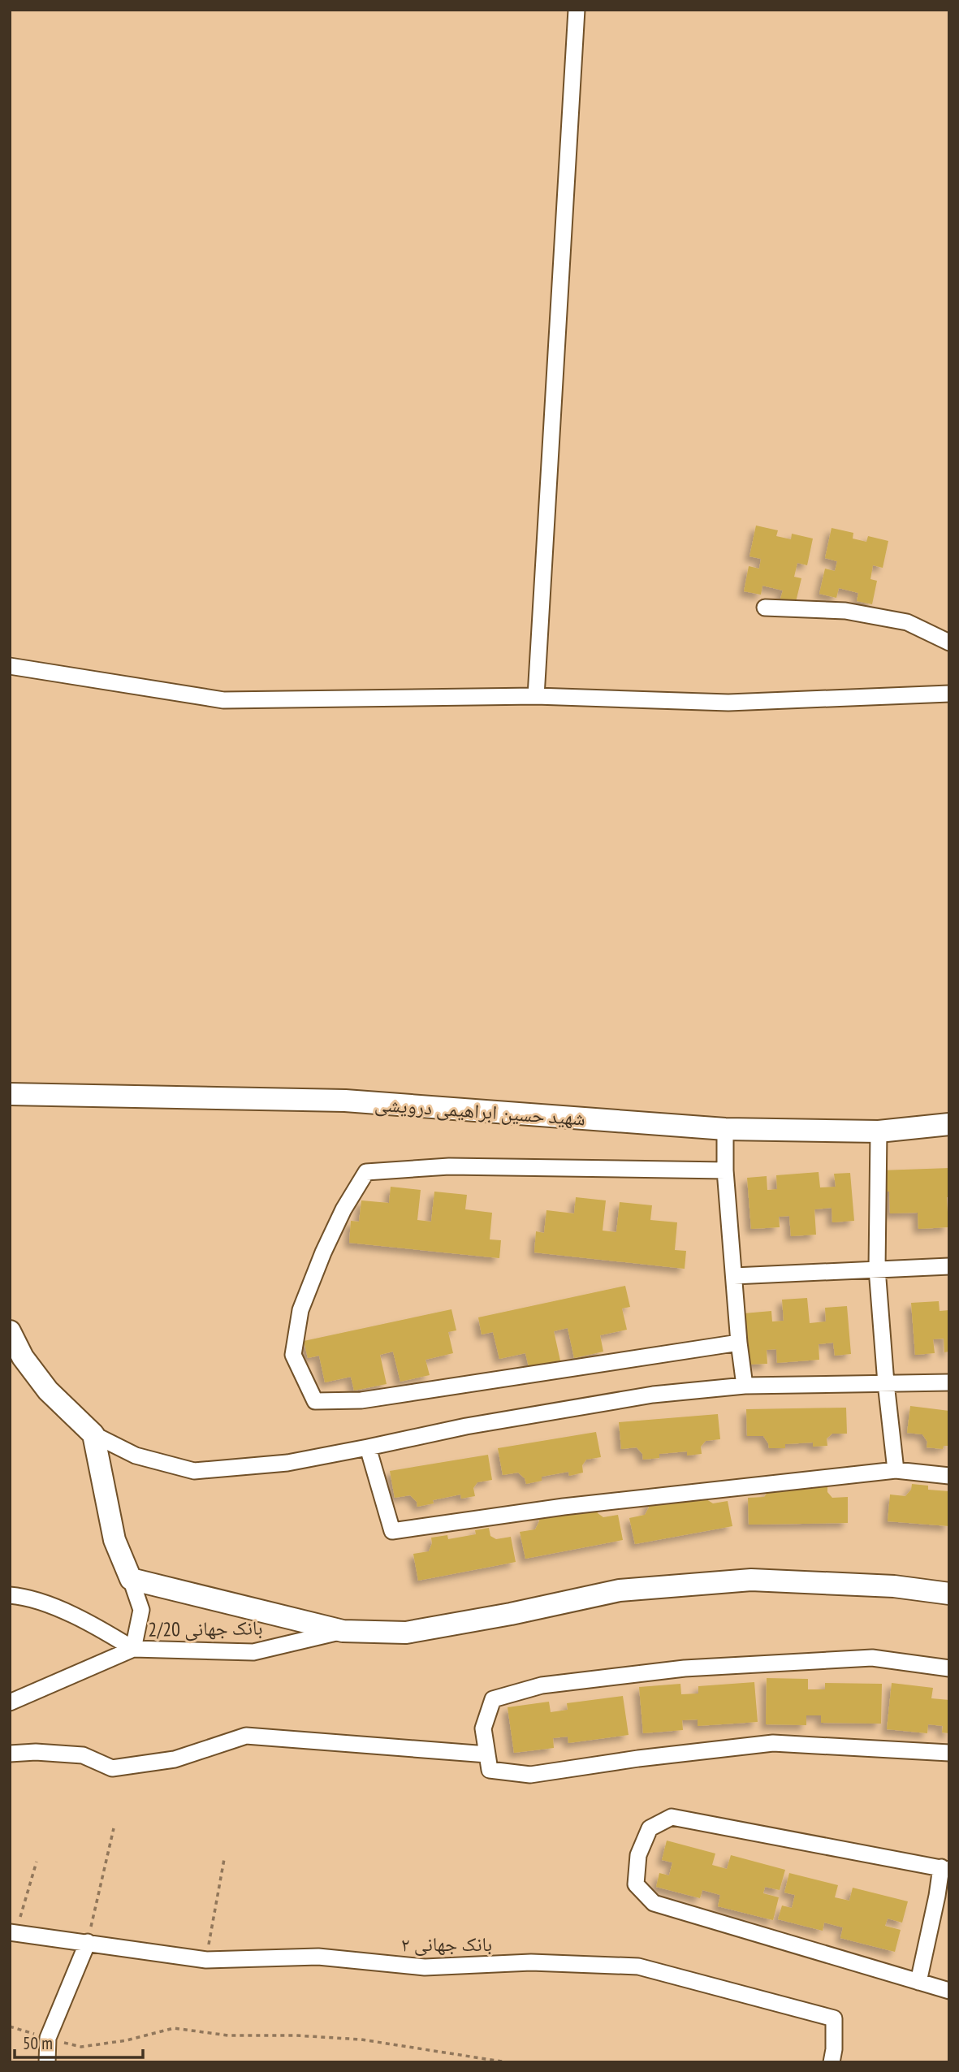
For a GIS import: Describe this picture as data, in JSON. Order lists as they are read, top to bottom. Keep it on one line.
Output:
{"streets":{"street":["شهید حسین ابراهیمی درویشی","بانک جهانی 2/20","بانک جهانی ۲"]},"scale_bar":"50 m"}
